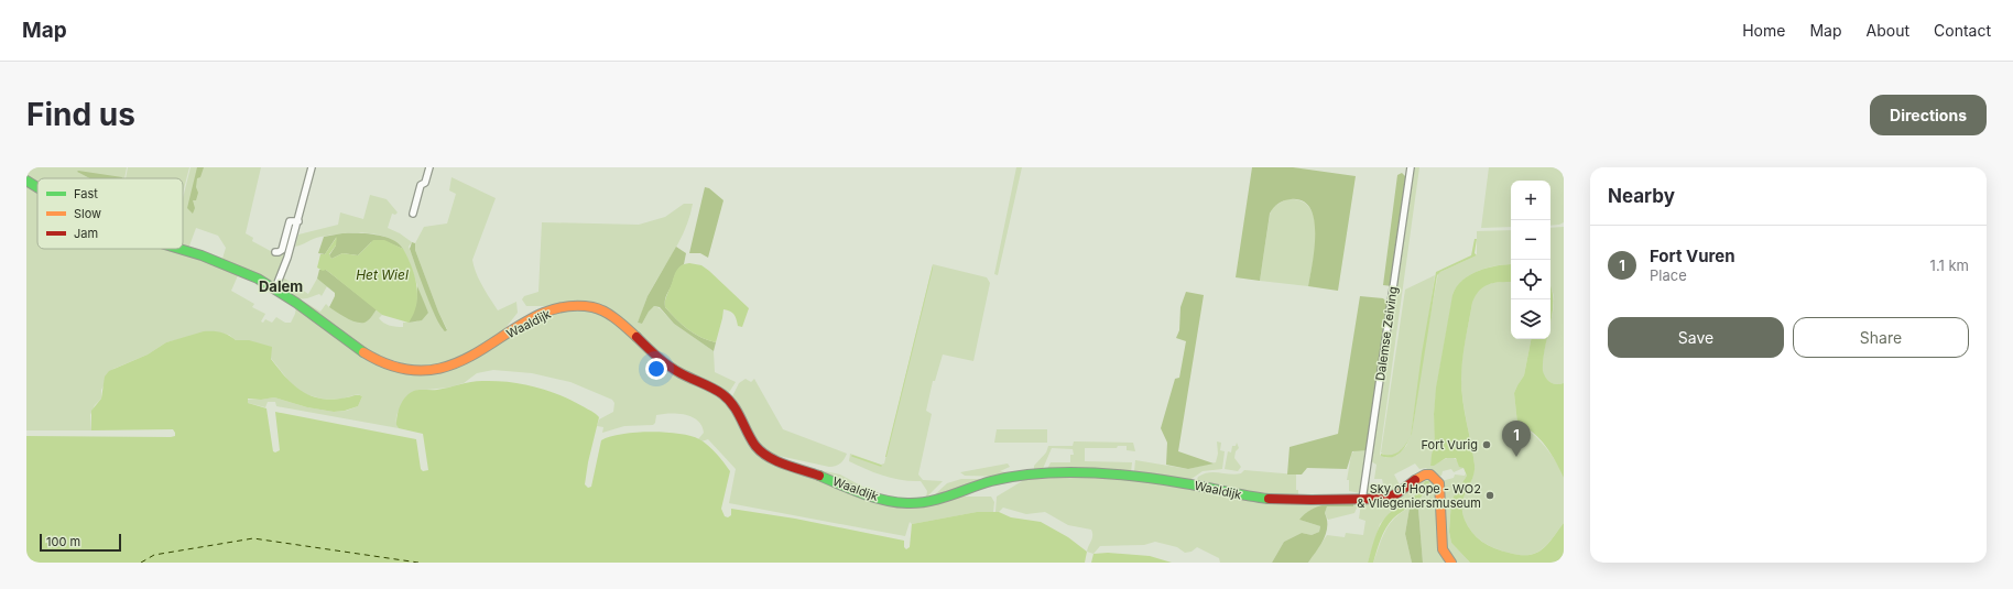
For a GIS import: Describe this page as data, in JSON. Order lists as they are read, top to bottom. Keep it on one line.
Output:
{"streets":{"street":["Waaldijk","Dalemse Zeiving"]},"crossings":[["Waaldijk","Dalemse Zeiving"]],"districts":["Dalem"],"water":["Het Wiel"],"places":["Fort Vurig","Sky of Hope - WO2 & Vliegeniersmuseum"],"legend":["Fast","Slow","Jam"],"scale_bar":"100 m","page":{"header":"Map","nav":["Home","Map","About","Contact"],"buttons":["Directions",["Save","Share"]],"title":"Find us","heading":"Nearby","map_buttons":["+","−"],"list":[{"mark":"1","name":"Fort Vuren","note":"Place","value":"1.1 km"}],"pins":"1","scale":"100 m"}}
